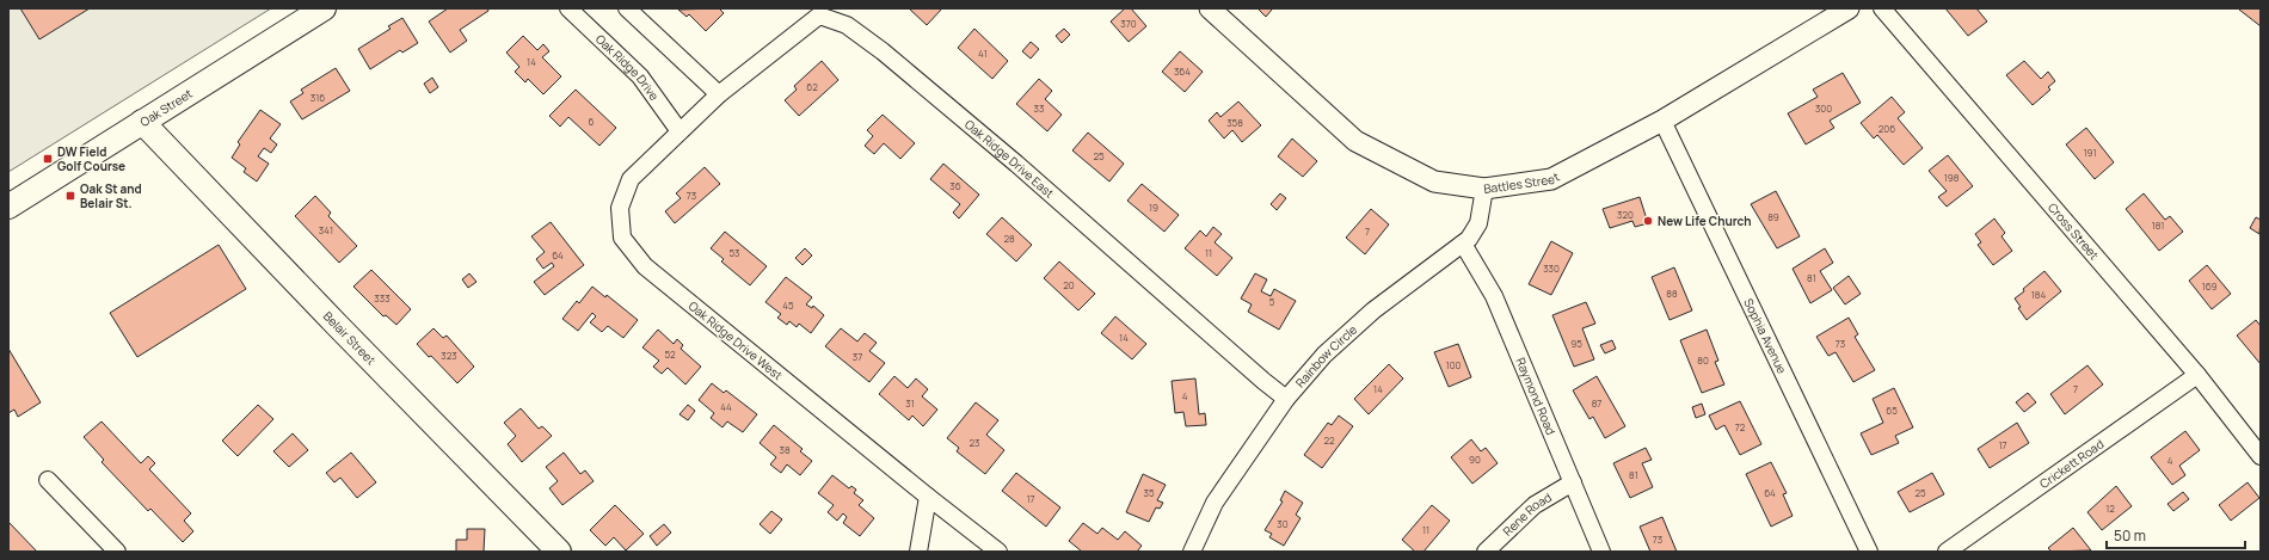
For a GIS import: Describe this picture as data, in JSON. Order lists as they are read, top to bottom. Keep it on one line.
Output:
{"streets":{"main road":["Oak Street","Belair Street"],"street":["Oak Ridge Drive","Oak Ridge Drive East","Battles Street","Cross Street","Sophia Avenue","Oak Ridge Drive West","Rainbow Circle","Raymond Road","Crickett Road","Rene Road"]},"crossings":[["Oak Ridge Drive","Oak Ridge Drive West"],["Oak Street","Belair Street"],["Oak Ridge Drive East","Oak Ridge Drive West"],["Oak Ridge Drive East","Rainbow Circle"],["Battles Street","Sophia Avenue"],["Battles Street","Rainbow Circle"],["Cross Street","Crickett Road"],["Rainbow Circle","Raymond Road"],["Raymond Road","Rene Road"]],"places":{"transit":["DW Field Golf Course","Oak St and Belair St."],"other":["New Life Church"]},"house_numbers":["370","41","14","364","62","316","33","300","6","358","206","191","25","198","36","73","19","320","89","181","341","7","28","53","11","64","330","81","20","169","88","184","333","5","45","14","95","73","52","323","37","80","100","14","7","4","31","87","44","65","72","22","23","17","38","90","4","81","35","64","25","17","12","30","11","73"],"scale_bar":"50 m"}
